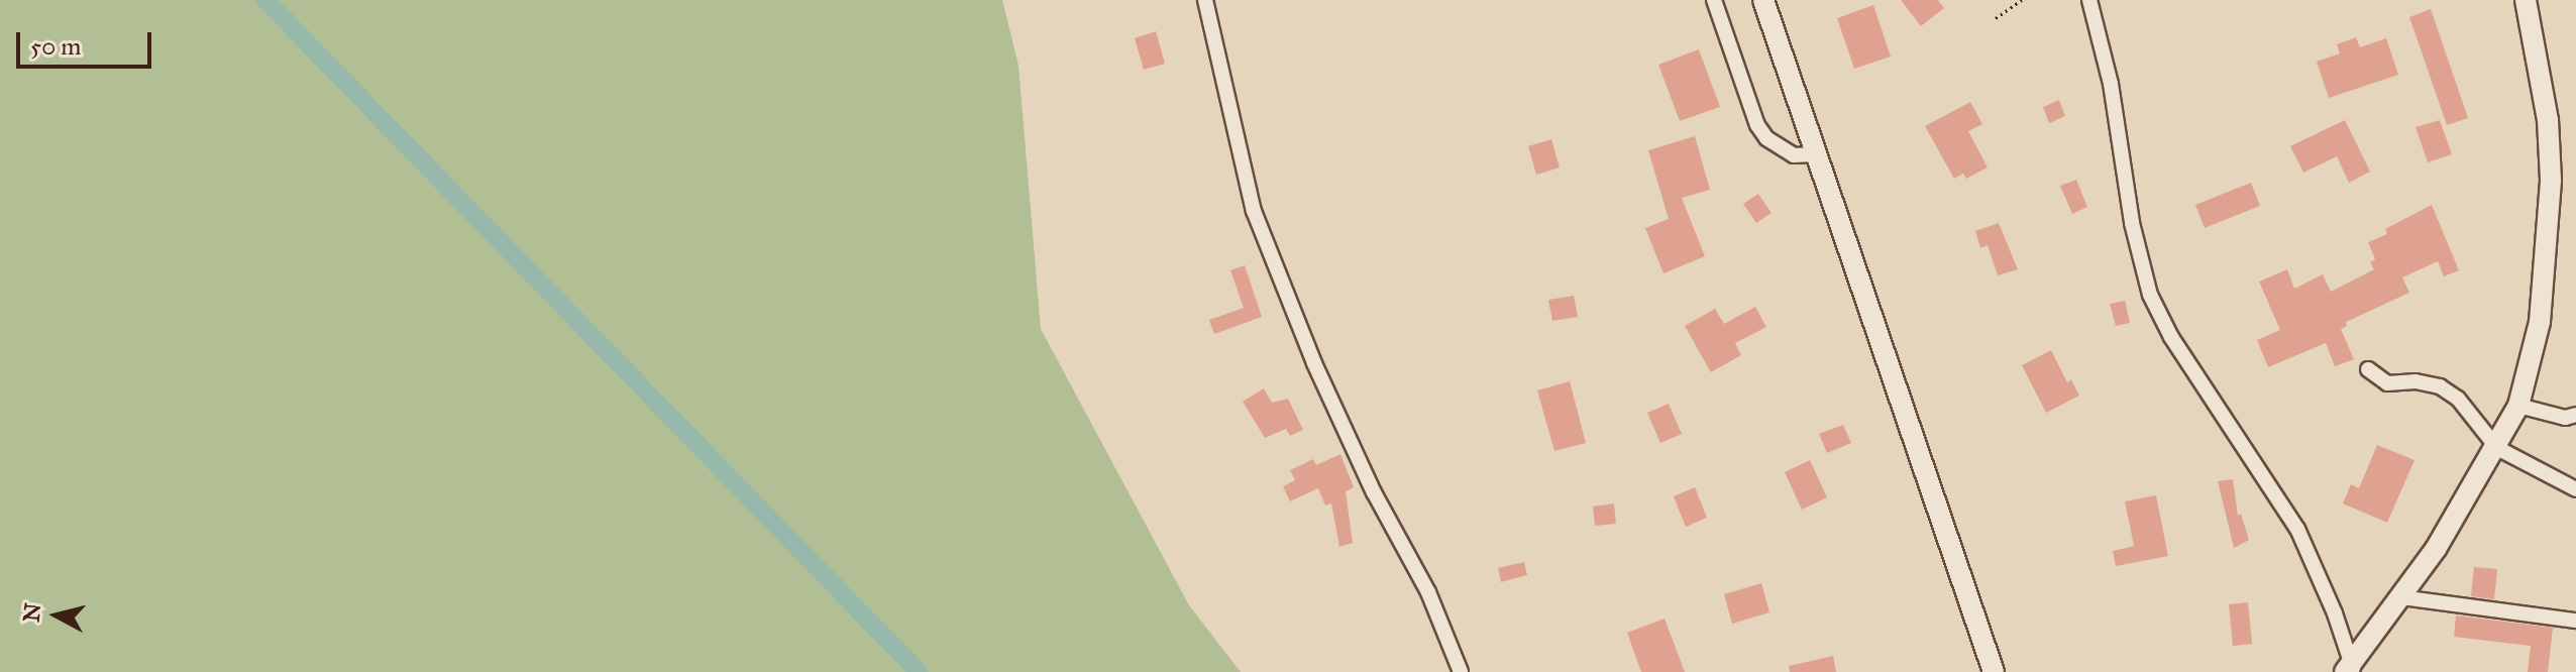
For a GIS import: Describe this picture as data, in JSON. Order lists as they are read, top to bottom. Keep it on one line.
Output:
{"scale_bar":"50 m","north":"left"}
